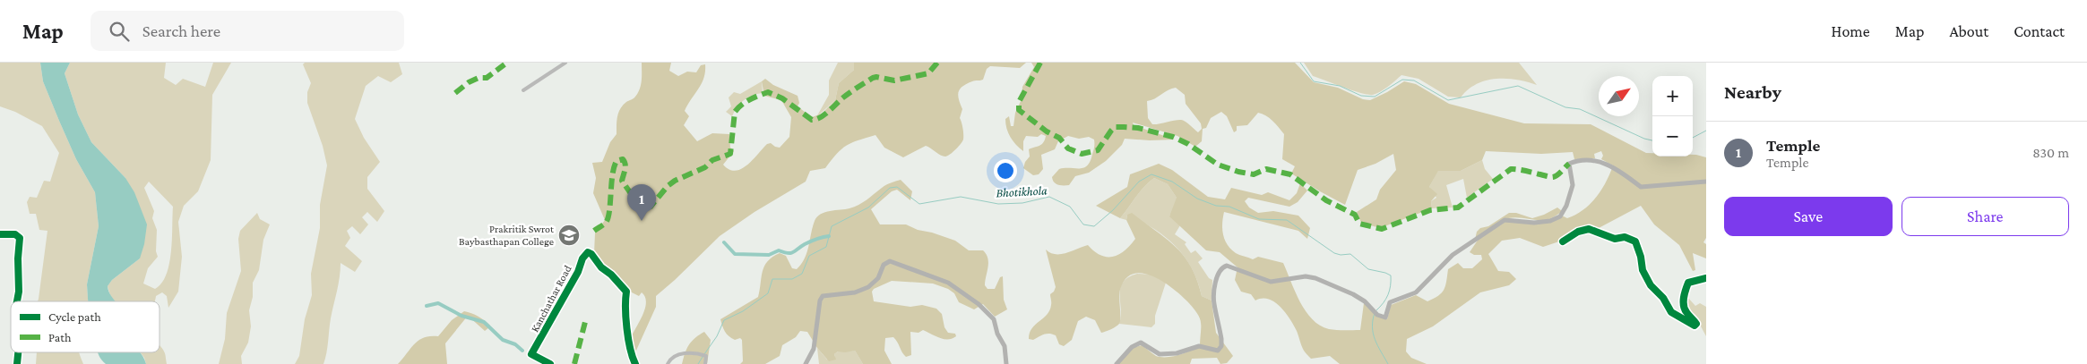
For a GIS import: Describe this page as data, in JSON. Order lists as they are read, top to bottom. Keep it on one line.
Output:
{"streets":{"street":["Kanchathar Road"]},"water":["Bhotikhola"],"places":{"school or university":["Prakritik Swrot Baybasthapan College"]},"legend":["Cycle path","Path"],"north":"top right","page":{"header":"Map","search":"Search here","nav":["Home","Map","About","Contact"],"heading":"Nearby","map_buttons":["+","−"],"list":[{"mark":"1","name":"Temple","note":"Temple","value":"830 m"}],"buttons":["Save","Share"],"pins":"1"}}
